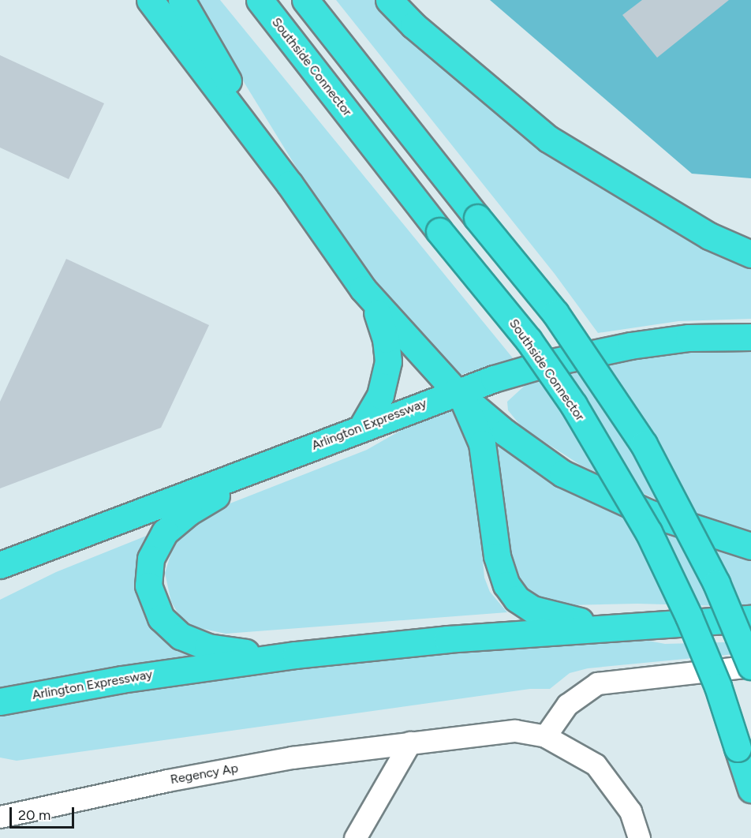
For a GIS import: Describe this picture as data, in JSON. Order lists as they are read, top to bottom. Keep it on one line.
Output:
{"streets":{"highway":["Southside Connector","Arlington Expressway"],"street":["Regency Ap"]},"scale_bar":"20 m"}
